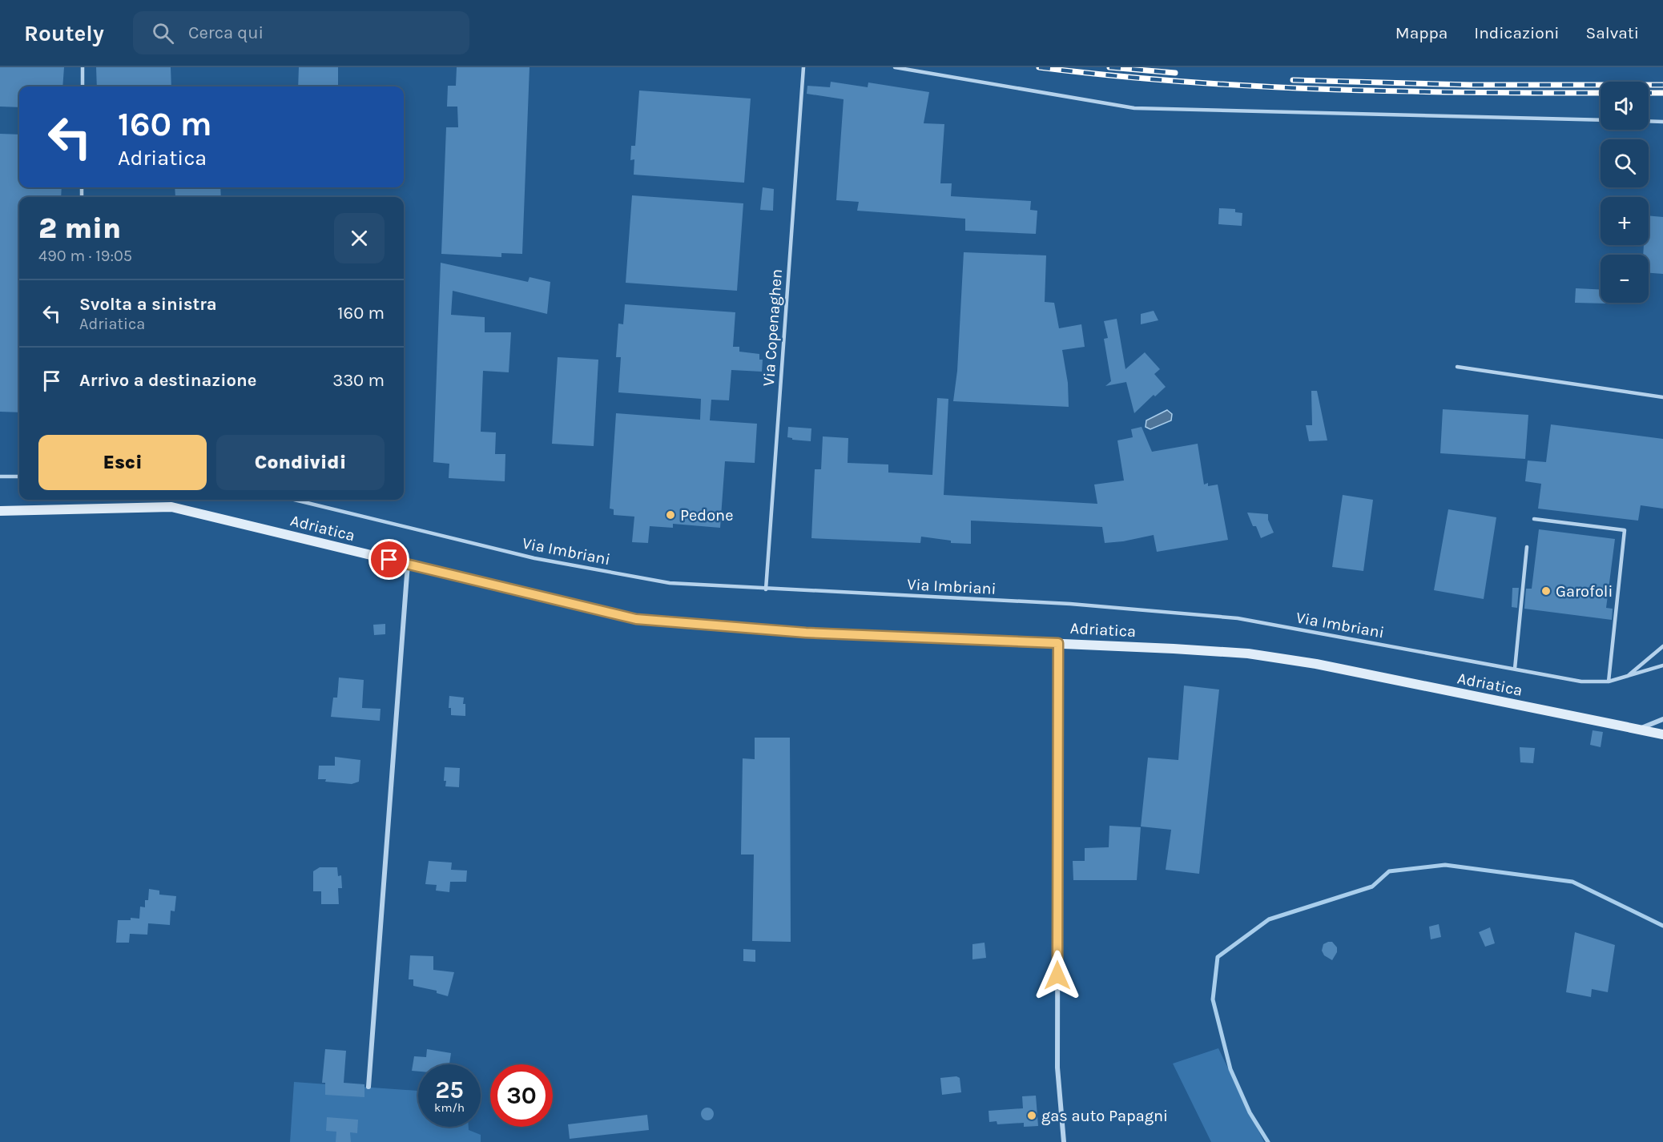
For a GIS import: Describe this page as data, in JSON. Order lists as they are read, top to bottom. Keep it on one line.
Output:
{"streets":{"main road":["Adriatica"],"lane":["Via Copenaghen","Via Imbriani"]},"crossings":[["Via Copenaghen","Via Imbriani"]],"places":["Pedone","Garofoli","gas auto Papagni"],"page":{"header":"Routely","search":"Cerca qui","nav":["Mappa","Indicazioni","Salvati"],"map_buttons":["+","−"],"turn":["160 m","Adriatica"],"heading":["2 min","490 m · 19:05"],"list":[{"name":"Svolta a sinistra","note":"Adriatica","value":"160 m"},{"name":"Arrivo a destinazione","value":"330 m"}],"buttons":["Esci","Condividi"],"speed":"25 km/h","limit":"30"}}
